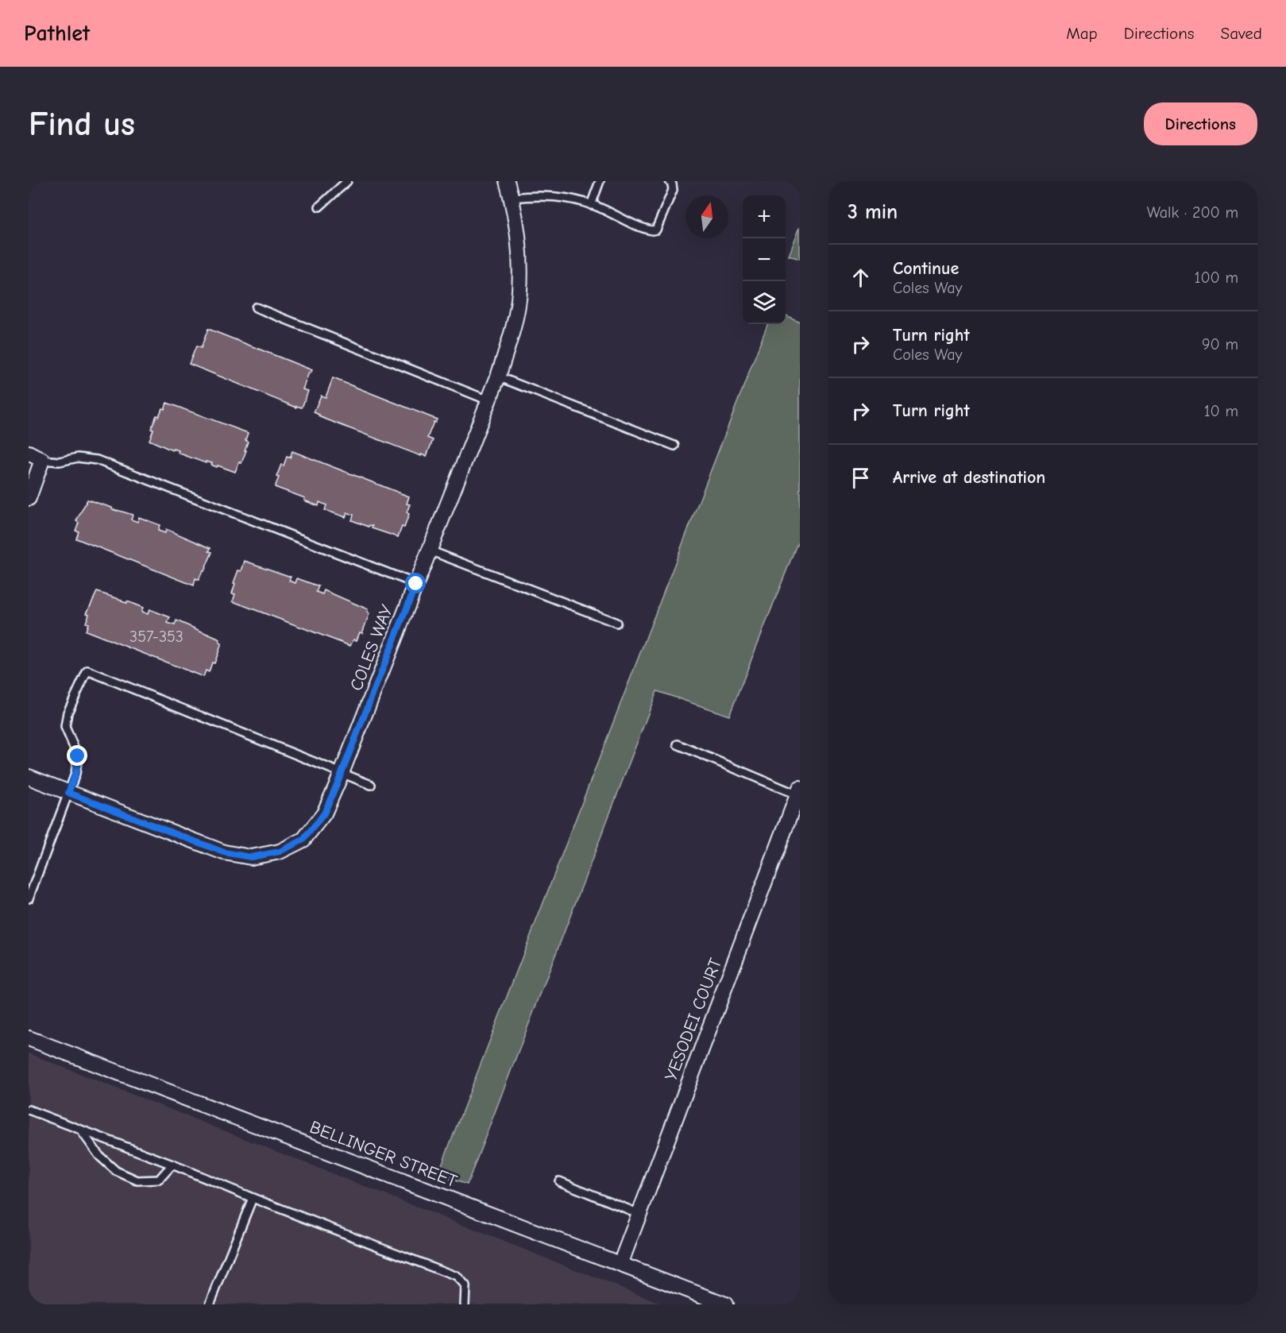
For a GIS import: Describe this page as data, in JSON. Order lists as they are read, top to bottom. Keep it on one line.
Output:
{"streets":{"street":["COLES WAY","YESODEI COURT","BELLINGER STREET"]},"crossings":[["YESODEI COURT","BELLINGER STREET"]],"house_numbers":["357-353"],"north":"top","page":{"header":"Pathlet","nav":["Map","Directions","Saved"],"buttons":"Directions","title":"Find us","heading":["3 min","Walk · 200 m"],"map_buttons":["+","−"],"list":[["Continue","Coles Way","100 m"],["Turn right","Coles Way","90 m"],["Turn right","10 m"],"Arrive at destination"]}}
